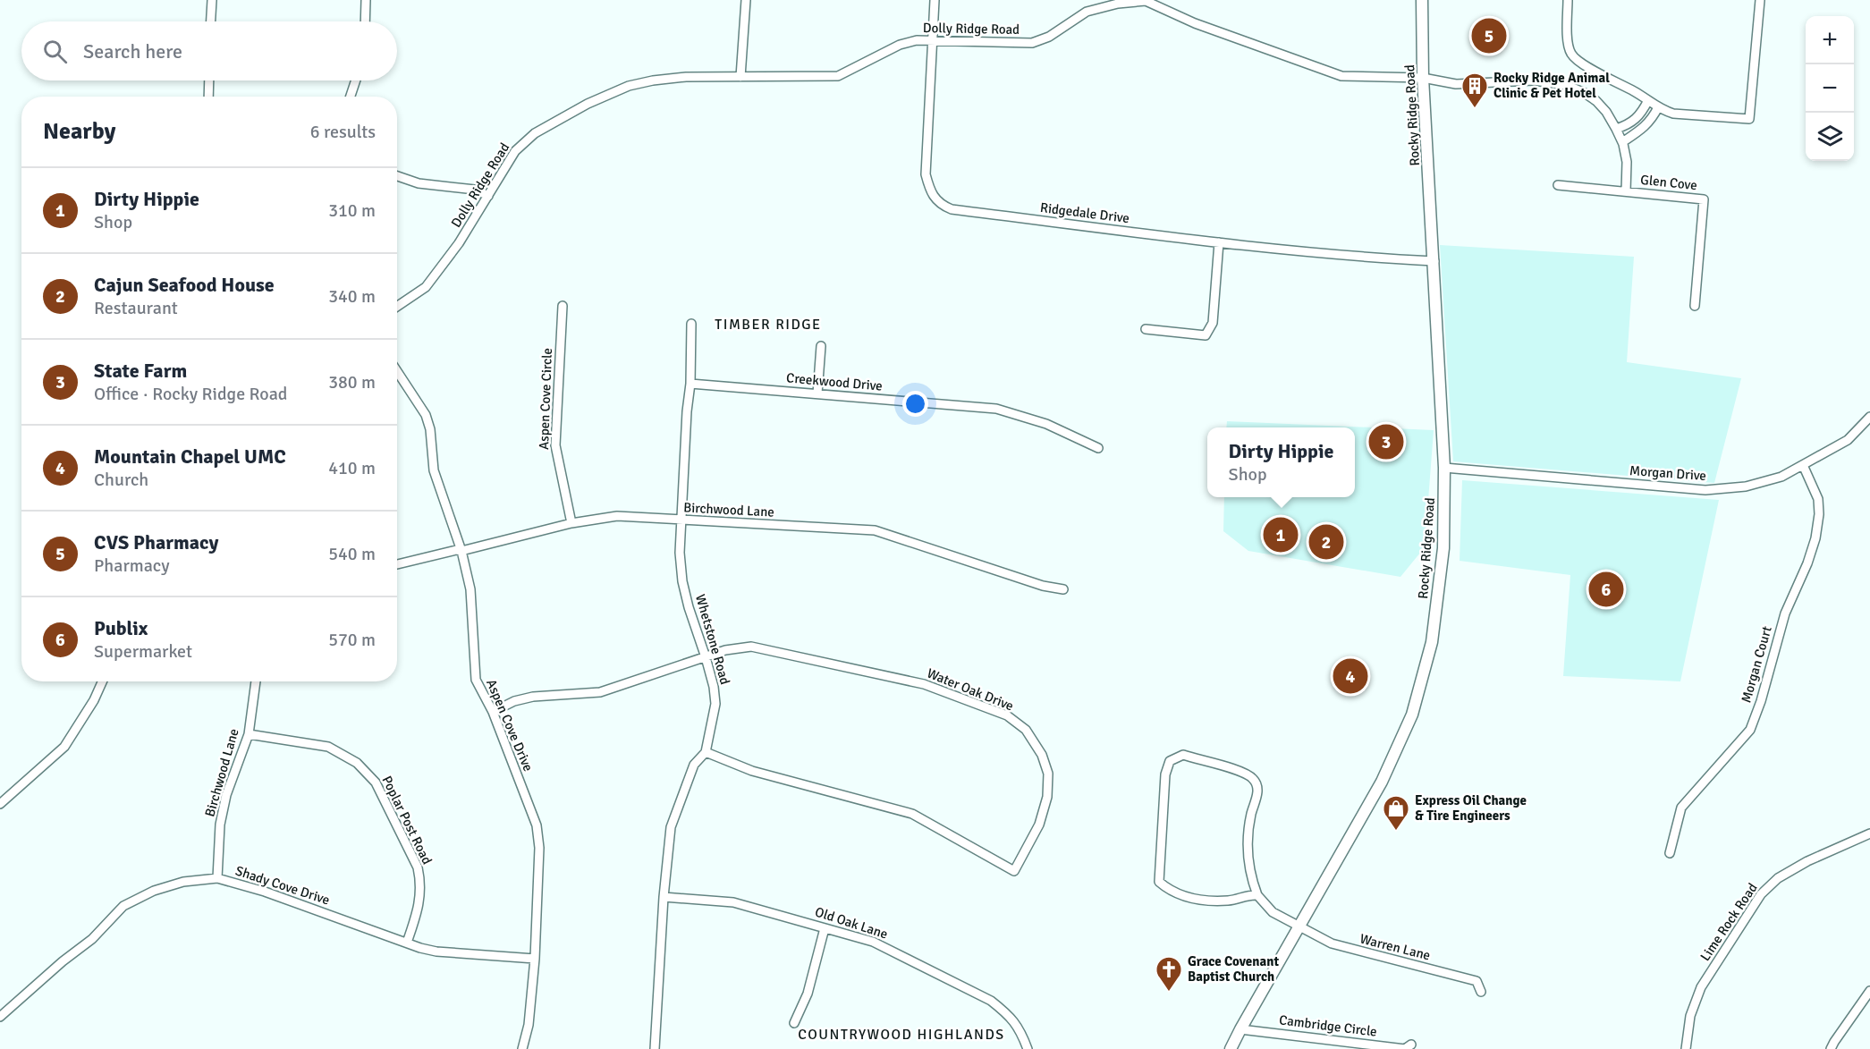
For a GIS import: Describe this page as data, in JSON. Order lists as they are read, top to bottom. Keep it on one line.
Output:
{"streets":{"main road":["Rocky Ridge Road"],"street":["Dolly Ridge Road","Glen Cove","Ridgedale Drive","Creekwood Drive","Aspen Cove Circle","Morgan Drive","Birchwood Lane","Whetstone Road","Morgan Court","Water Oak Drive","Aspen Cove Drive","Poplar Post Road","Shady Cove Drive","Lime Rock Road","Old Oak Lane","Warren Lane","Cambridge Circle"]},"crossings":[["Dolly Ridge Road","Rocky Ridge Road"],["Dolly Ridge Road","Glen Cove"],["Dolly Ridge Road","Ridgedale Drive"],["Rocky Ridge Road","Ridgedale Drive"],["Rocky Ridge Road","Morgan Drive"],["Rocky Ridge Road","Warren Lane"],["Rocky Ridge Road","Cambridge Circle"],["Creekwood Drive","Whetstone Road"],["Aspen Cove Circle","Birchwood Lane"],["Morgan Drive","Morgan Court"],["Birchwood Lane","Whetstone Road"],["Birchwood Lane","Aspen Cove Drive"],["Birchwood Lane","Poplar Post Road"],["Birchwood Lane","Shady Cove Drive"],["Whetstone Road","Water Oak Drive"],["Whetstone Road","Old Oak Lane"],["Water Oak Drive","Aspen Cove Drive"],["Aspen Cove Drive","Shady Cove Drive"],["Poplar Post Road","Shady Cove Drive"]],"districts":["TIMBER RIDGE","COUNTRYWOOD HIGHLANDS"],"places":{"building":["Rocky Ridge Animal Clinic & Pet Hotel"],"shop":["Express Oil Change & Tire Engineers"],"church":["Grace Covenant Baptist Church"]},"page":{"map_buttons":["+","−"],"pins":["5","3","1","2","6","4"],"search":"Search here","heading":["Nearby","6 results"],"list":[{"mark":"1","name":"Dirty Hippie","note":"Shop","value":"310 m"},{"mark":"2","name":"Cajun Seafood House","note":"Restaurant","value":"340 m"},{"mark":"3","name":"State Farm","note":"Office · Rocky Ridge Road","value":"380 m"},{"mark":"4","name":"Mountain Chapel UMC","note":"Church","value":"410 m"},{"mark":"5","name":"CVS Pharmacy","note":"Pharmacy","value":"540 m"},{"mark":"6","name":"Publix","note":"Supermarket","value":"570 m"}],"popup":["Dirty Hippie","Shop"]}}
